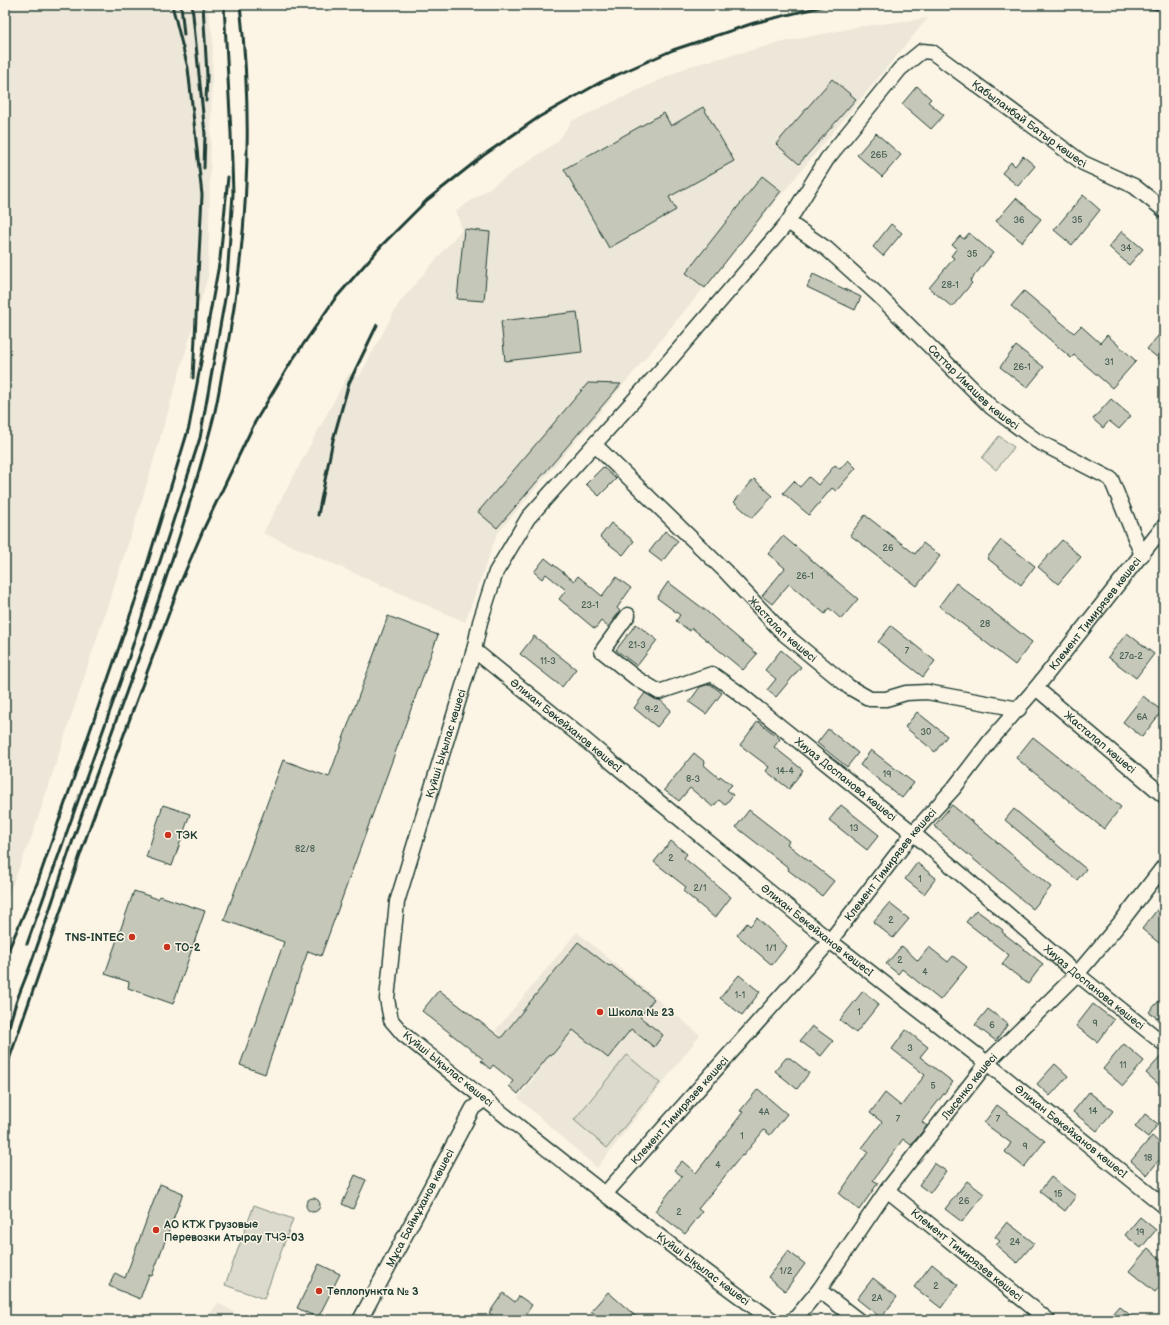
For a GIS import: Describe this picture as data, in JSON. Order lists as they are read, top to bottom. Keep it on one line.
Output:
{"streets":{"street":["Қабыланбай Батыр көшесі","Саттар Имашев көшесі","Клемент Тимирязев көшесі","Жасталап көшесі","Әлихан Бөкейханов көшесI","Күйші Ықылас көшесі","Хиуаз Доспанова көшесі","Лысенко көшесі","Мұса Баймұханов көшесі"]},"crossings":[["Қабыланбай Батыр көшесі","Саттар Имашев көшесі"],["Қабыланбай Батыр көшесі","Жасталап көшесі"],["Қабыланбай Батыр көшесі","Күйші Ықылас көшесі"],["Саттар Имашев көшесі","Клемент Тимирязев көшесі"],["Клемент Тимирязев көшесі","Жасталап көшесі"],["Клемент Тимирязев көшесі","Әлихан Бөкейханов көшесI"],["Клемент Тимирязев көшесі","Күйші Ықылас көшесі"],["Клемент Тимирязев көшесі","Хиуаз Доспанова көшесі"],["Клемент Тимирязев көшесі","Лысенко көшесі"],["Жасталап көшесі","Күйші Ықылас көшесі"],["Әлихан Бөкейханов көшесI","Күйші Ықылас көшесі"],["Әлихан Бөкейханов көшесI","Лысенко көшесі"],["Күйші Ықылас көшесі","Мұса Баймұханов көшесі"],["Хиуаз Доспанова көшесі","Лысенко көшесі"]],"places":["ТЭК","TNS-INTEC","ТО-2","Школа № 23","АО КТЖ Грузовые Перевозки Атырау ТЧЭ-03","Теплопункта № 3"],"house_numbers":["26Б","36","35","34","35","28-1","31","26-1","26","26-1","23-1","28","21-3","7","27a-2","11-3","9-2","6А","30","14-4","19","8-3","13","82/8","2","1","2/1","2","1/1","2","4","1-1","1","9","6","3","11","5","14","4А","7","7","1","9","18","4","15","26","2","19","24","1/2","2","2А"]}
